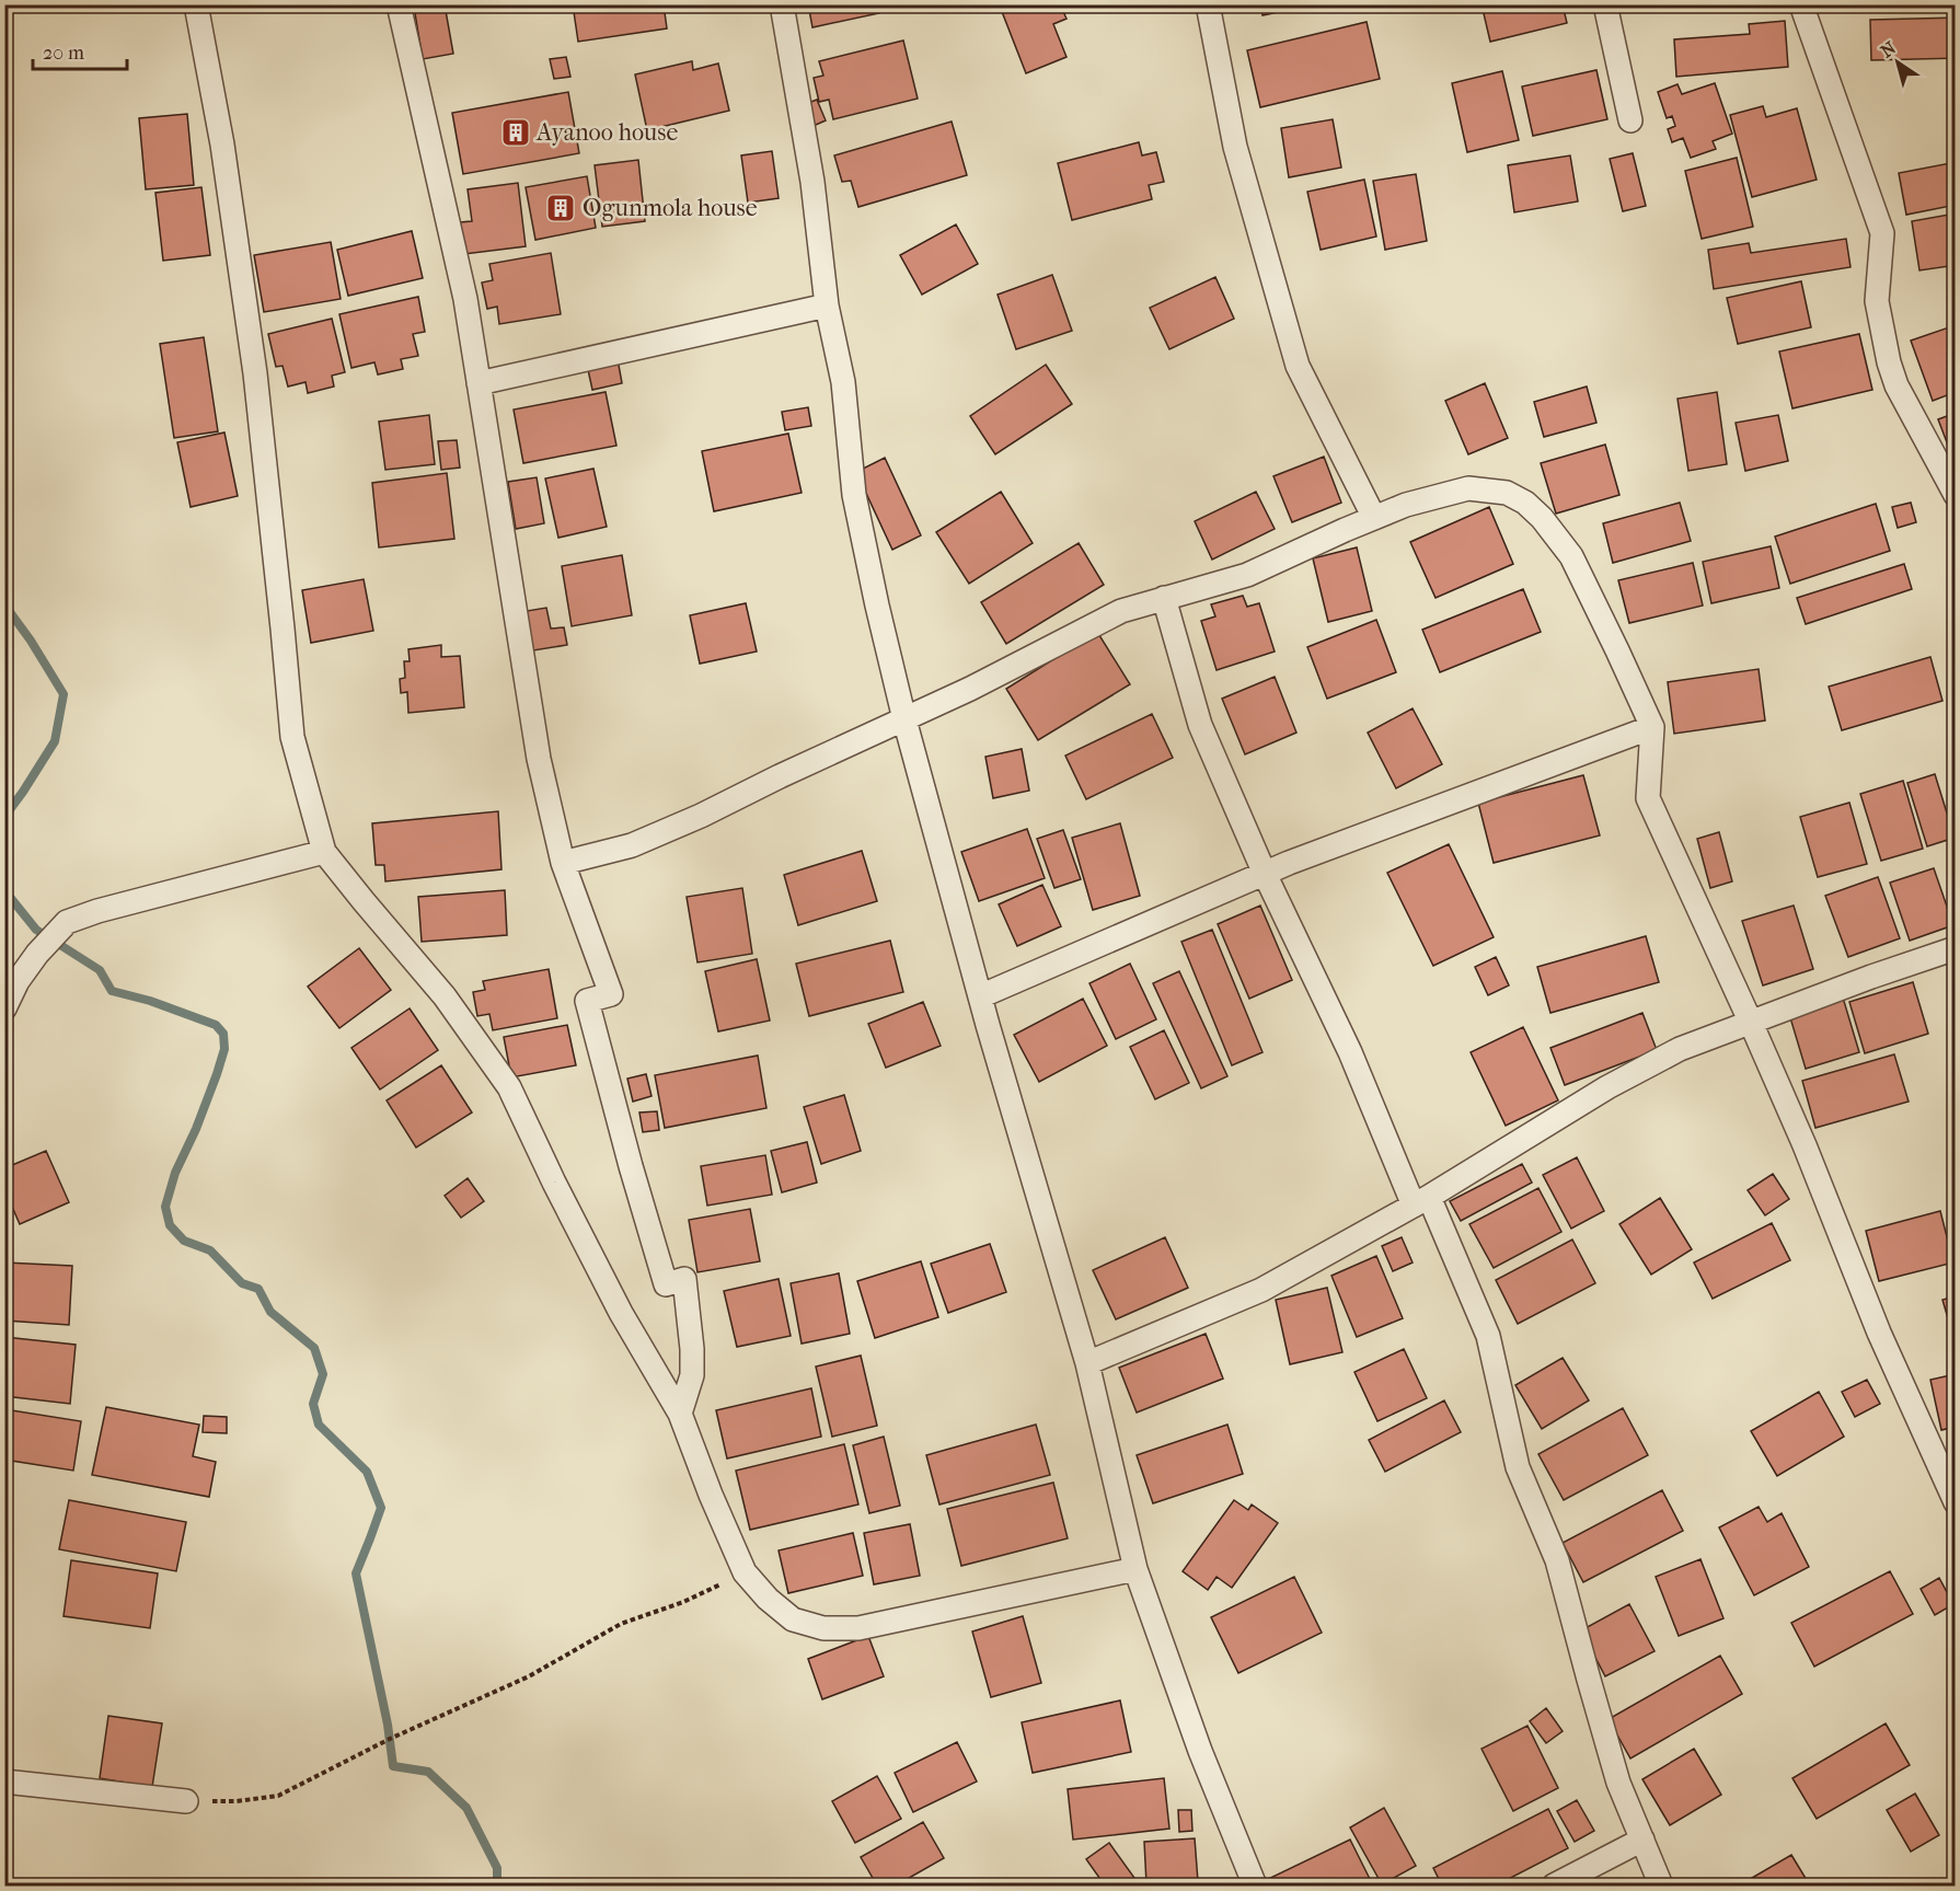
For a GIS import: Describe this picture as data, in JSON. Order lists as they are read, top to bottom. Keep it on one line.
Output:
{"places":{"building":["Ayanoo house","Ogunmola house"]},"scale_bar":"20 m","north":"top left"}
